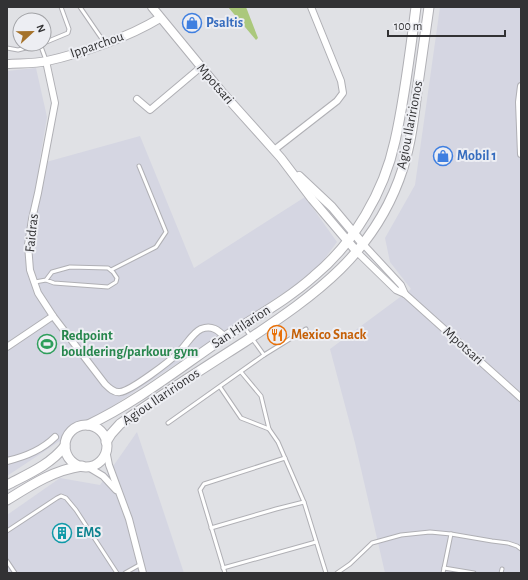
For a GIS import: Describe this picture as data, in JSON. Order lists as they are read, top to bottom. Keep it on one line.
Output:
{"streets":{"main road":["Agiou Ilaririonos","San Hilarion"],"street":["Ipparchou","Mpotsari","Faidras"]},"crossings":[["Ipparchou","Mpotsari"],["Ipparchou","Faidras"],["Mpotsari","Agiou Ilaririonos"],["Agiou Ilaririonos","San Hilarion"],["Faidras","San Hilarion"]],"places":{"shop":["Psaltis","Mobil 1"],"restaurant":["Mexico Snack"],"sports":["Redpoint bouldering/parkour gym"],"building":["EMS"]},"scale_bar":"100 m","north":"right"}
